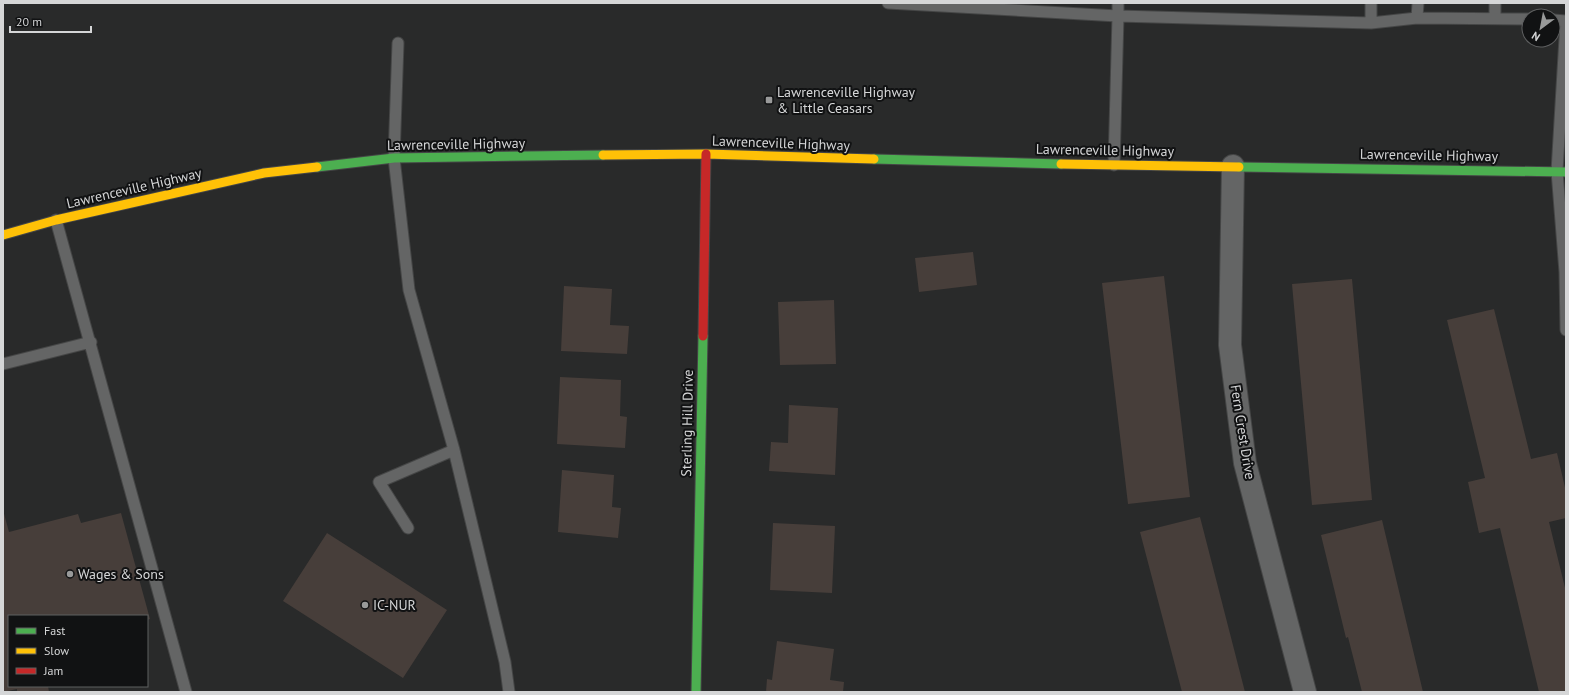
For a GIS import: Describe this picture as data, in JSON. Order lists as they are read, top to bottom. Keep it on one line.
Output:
{"streets":{"main road":["Lawrenceville Highway","Sterling Hill Drive"],"street":["Fern Crest Drive"]},"crossings":[["Lawrenceville Highway","Sterling Hill Drive"],["Lawrenceville Highway","Fern Crest Drive"]],"places":{"transit":["Lawrenceville Highway & Little Ceasars"],"other":["Wages & Sons","IC-NUR"]},"legend":["Fast","Slow","Jam"],"scale_bar":"20 m","north":"bottom left"}
